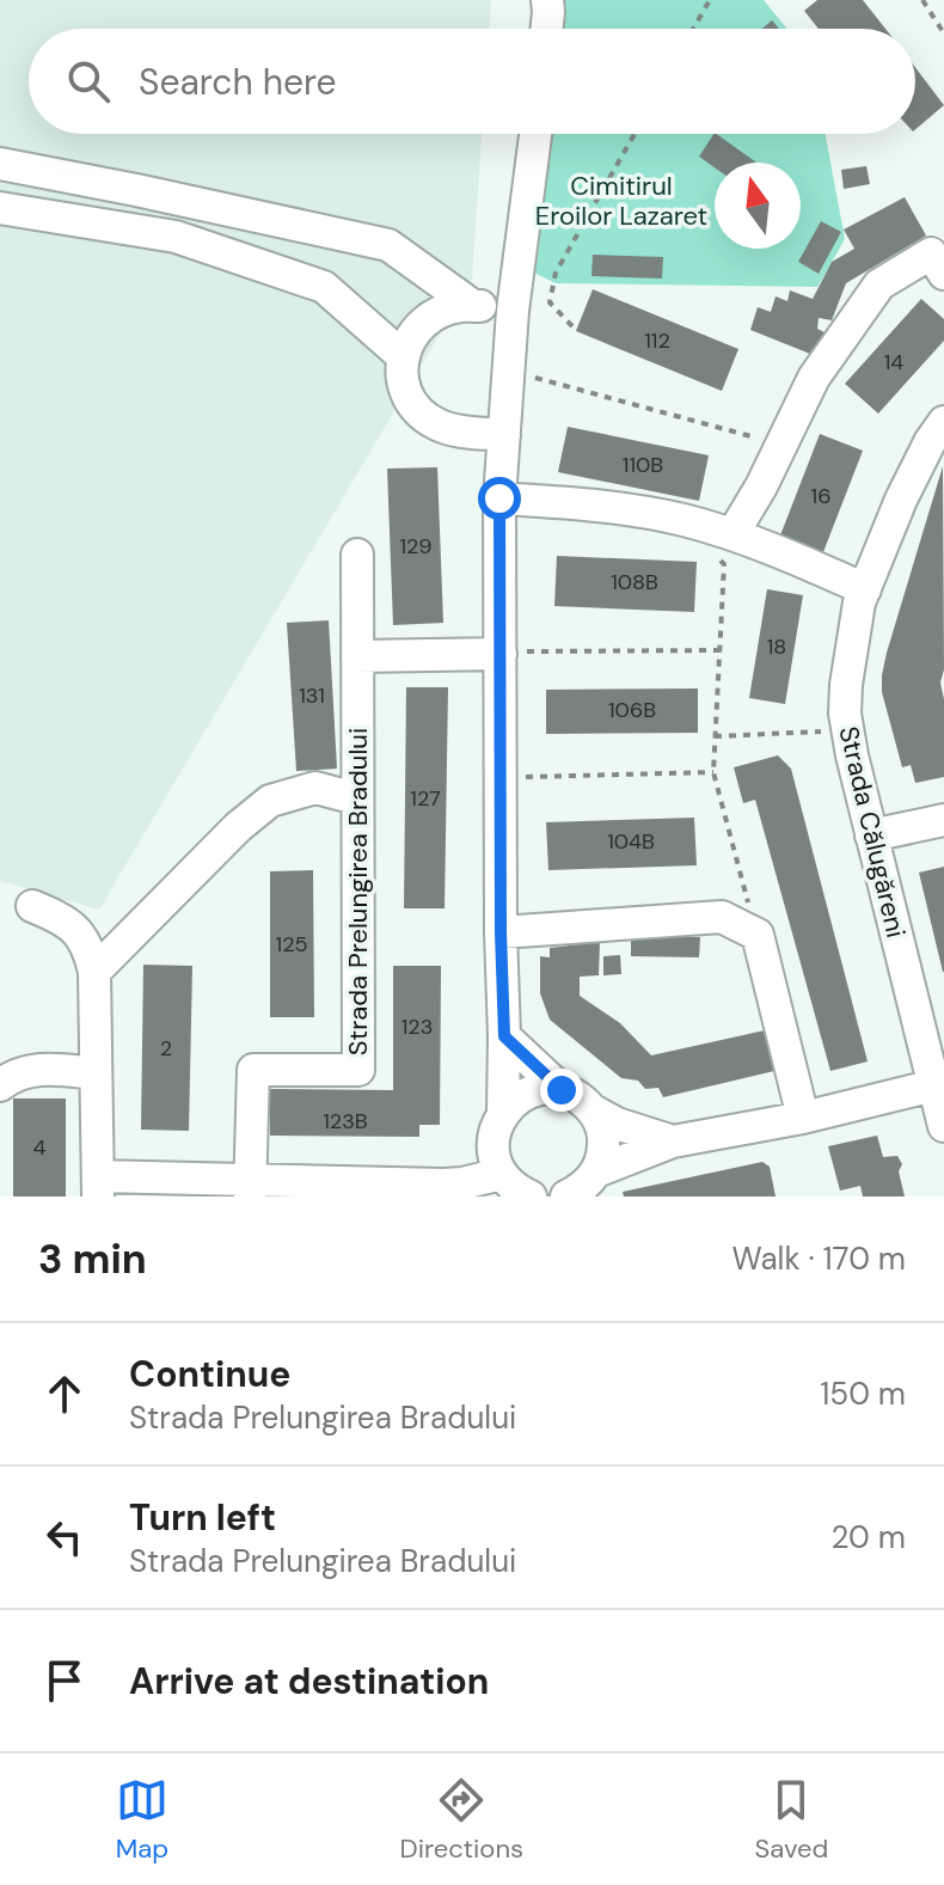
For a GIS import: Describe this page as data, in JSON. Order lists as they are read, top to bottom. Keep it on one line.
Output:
{"streets":{"street":["Strada Călugăreni","Strada Prelungirea Bradului"]},"parks":["Cimitirul Eroilor Lazaret"],"house_numbers":["112","14","110B","16","129","108B","18","131","106B","127","104B","125","123","2","123B","4"],"north":"top","page":{"search":"Search here","heading":["3 min","Walk · 170 m"],"list":[["Continue","Strada Prelungirea Bradului","150 m"],["Turn left","Strada Prelungirea Bradului","20 m"],"Arrive at destination"],"nav":["Map","Directions","Saved"]}}
